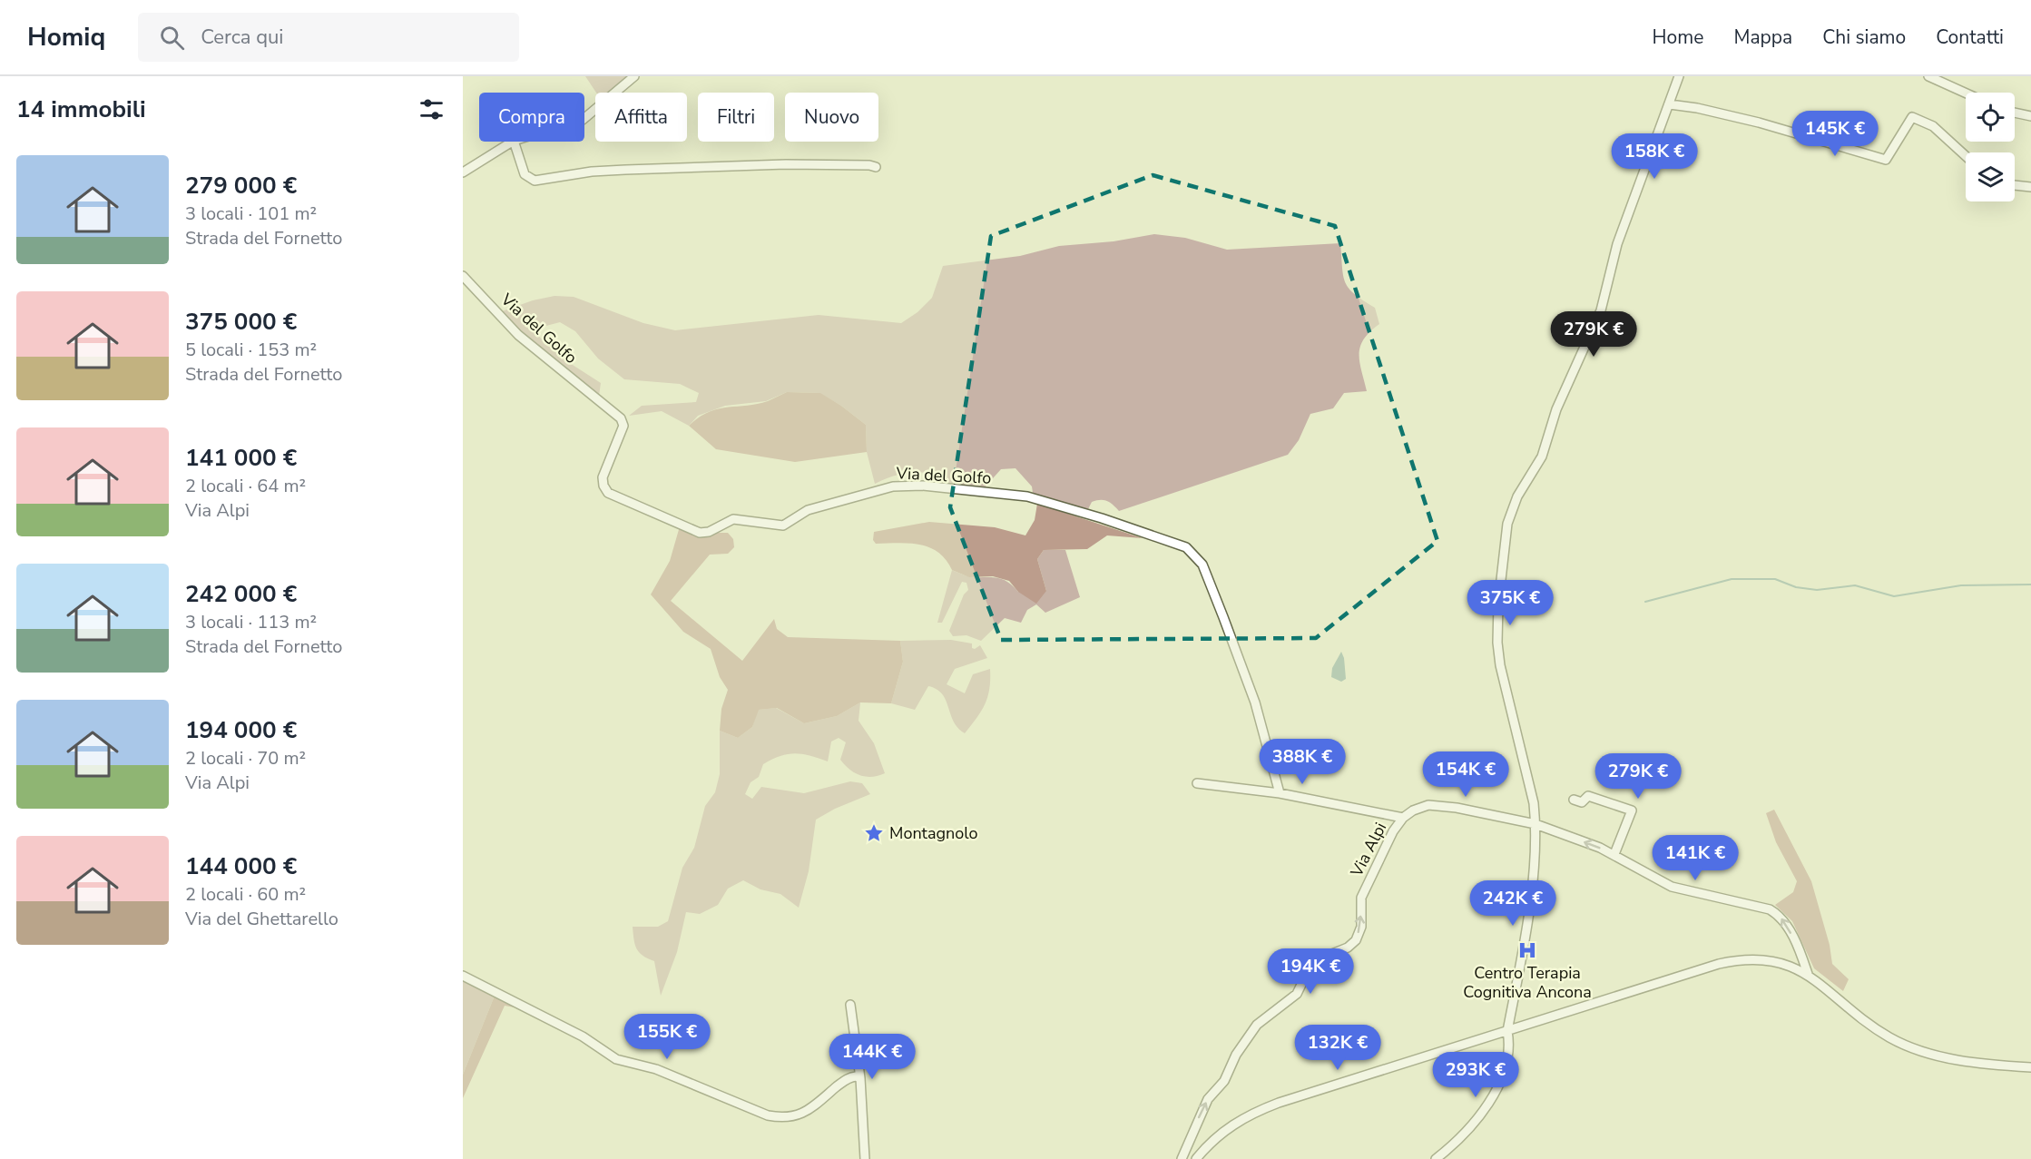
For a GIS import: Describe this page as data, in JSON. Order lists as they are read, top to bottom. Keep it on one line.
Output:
{"streets":{"street":["Via del Golfo","Via Alpi"]},"places":{"place":["Montagnolo"],"hospital":["Centro Terapia Cognitiva Ancona"]},"page":{"header":"Homiq","search":"Cerca qui","nav":["Home","Mappa","Chi siamo","Contatti"],"heading":"14 immobili","chip":["Compra","Affitta","Filtri","Nuovo"],"price":["145K €","158K €","279K €","375K €","388K €","154K €","279K €","141K €","242K €","194K €","155K €","132K €","144K €","293K €"],"list":[{"name":"279 000 €","note":"3 locali · 101 m² · Strada del Fornetto"},{"name":"375 000 €","note":"5 locali · 153 m² · Strada del Fornetto"},{"name":"141 000 €","note":"2 locali · 64 m² · Via Alpi"},{"name":"242 000 €","note":"3 locali · 113 m² · Strada del Fornetto"},{"name":"194 000 €","note":"2 locali · 70 m² · Via Alpi"},{"name":"144 000 €","note":"2 locali · 60 m² · Via del Ghettarello"}]}}
